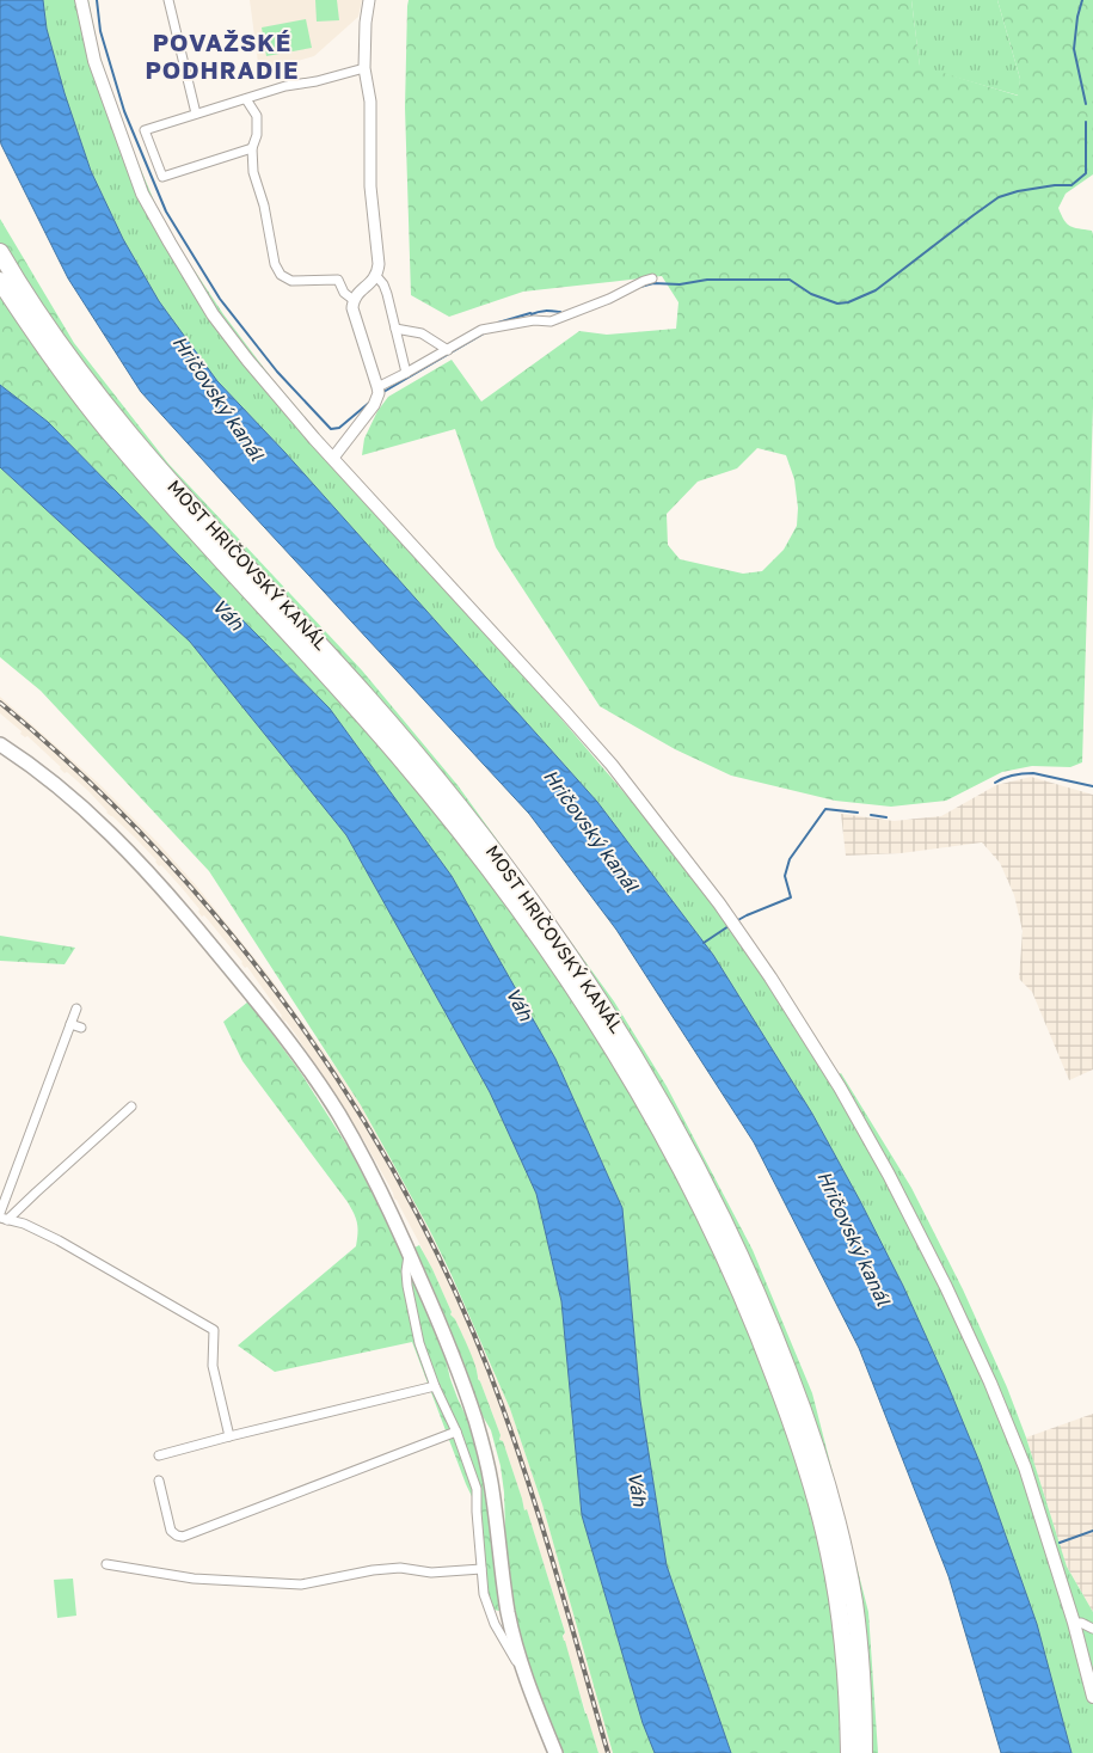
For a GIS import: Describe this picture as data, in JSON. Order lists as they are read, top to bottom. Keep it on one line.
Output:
{"streets":{"highway":["MOST HRIČOVSKÝ KANÁL"]},"districts":["POVAŽSKÉ PODHRADIE"],"water":["Hričovský kanál","Váh"]}
